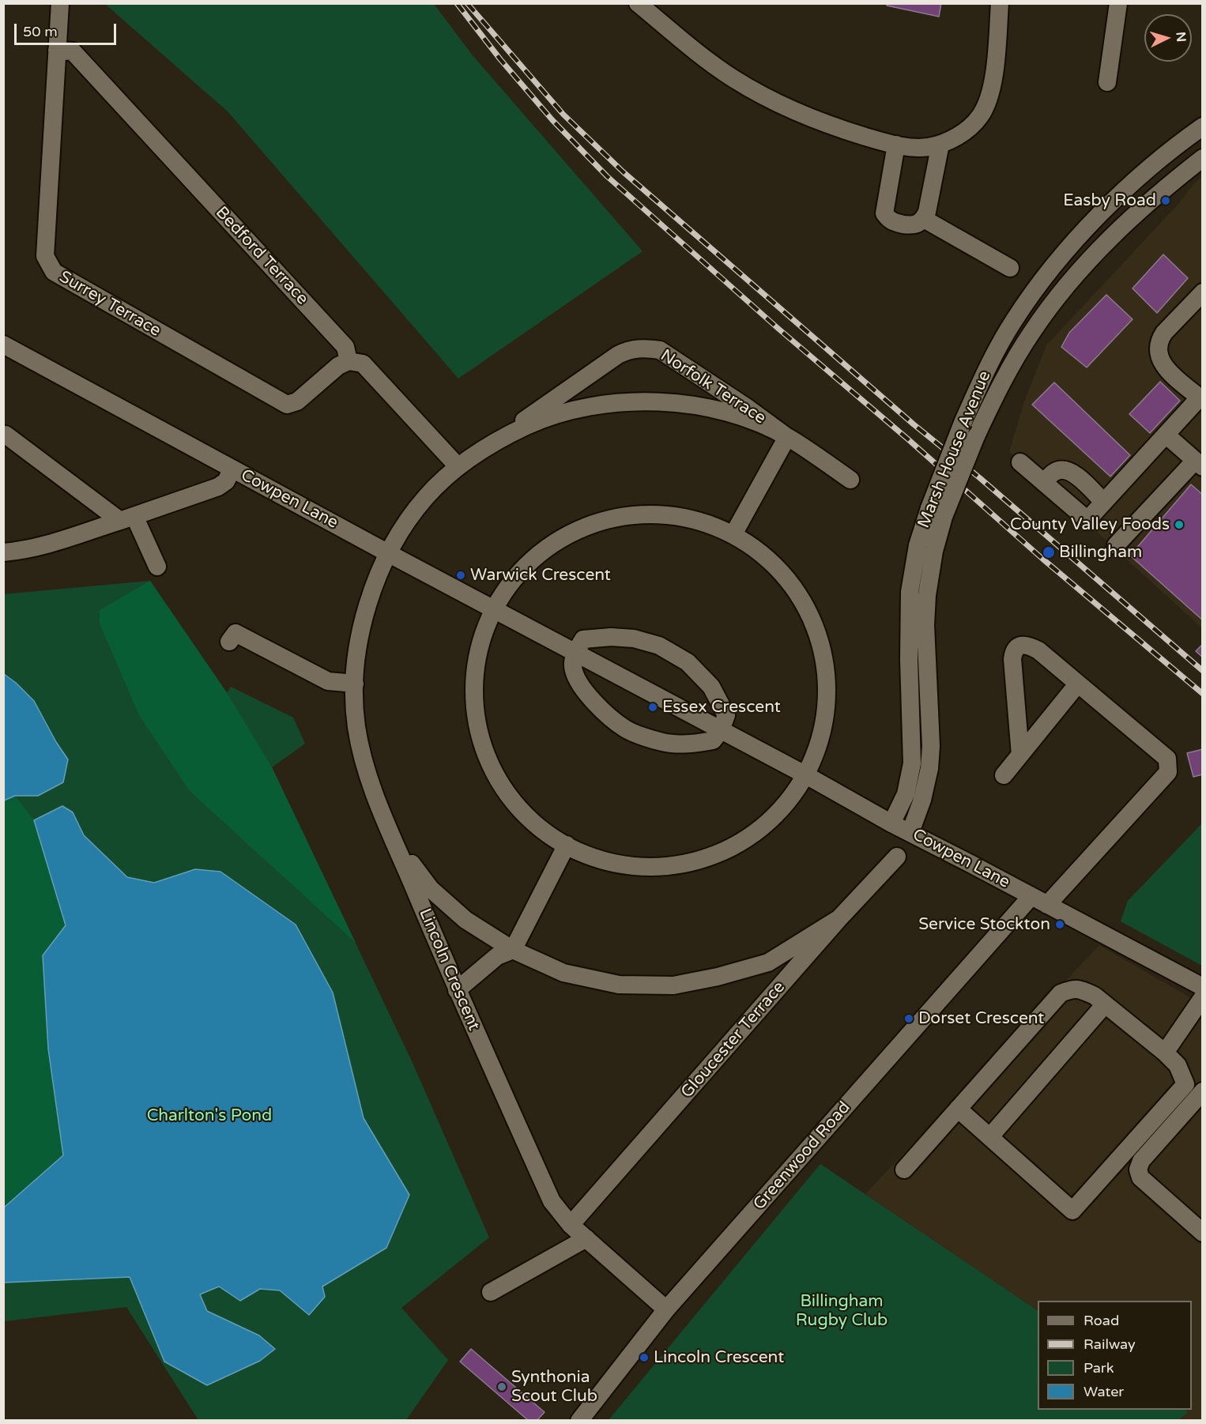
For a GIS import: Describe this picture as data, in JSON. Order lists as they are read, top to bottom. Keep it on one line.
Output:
{"streets":{"street":["Bedford Terrace","Surrey Terrace","Norfolk Terrace","Marsh House Avenue","Cowpen Lane","Lincoln Crescent","Gloucester Terrace","Greenwood Road"]},"crossings":[["Bedford Terrace","Surrey Terrace"],["Marsh House Avenue","Cowpen Lane"],["Cowpen Lane","Lincoln Crescent"],["Cowpen Lane","Greenwood Road"],["Lincoln Crescent","Gloucester Terrace"],["Lincoln Crescent","Greenwood Road"]],"parks":["Charlton's Pond","Billingham Rugby Club"],"places":["Easby Road","County Valley Foods","Billingham","Warwick Crescent","Essex Crescent","Service Stockton","Dorset Crescent","Lincoln Crescent","Synthonia Scout Club"],"legend":["Road","Railway","Park","Water"],"scale_bar":"50 m","north":"right"}
